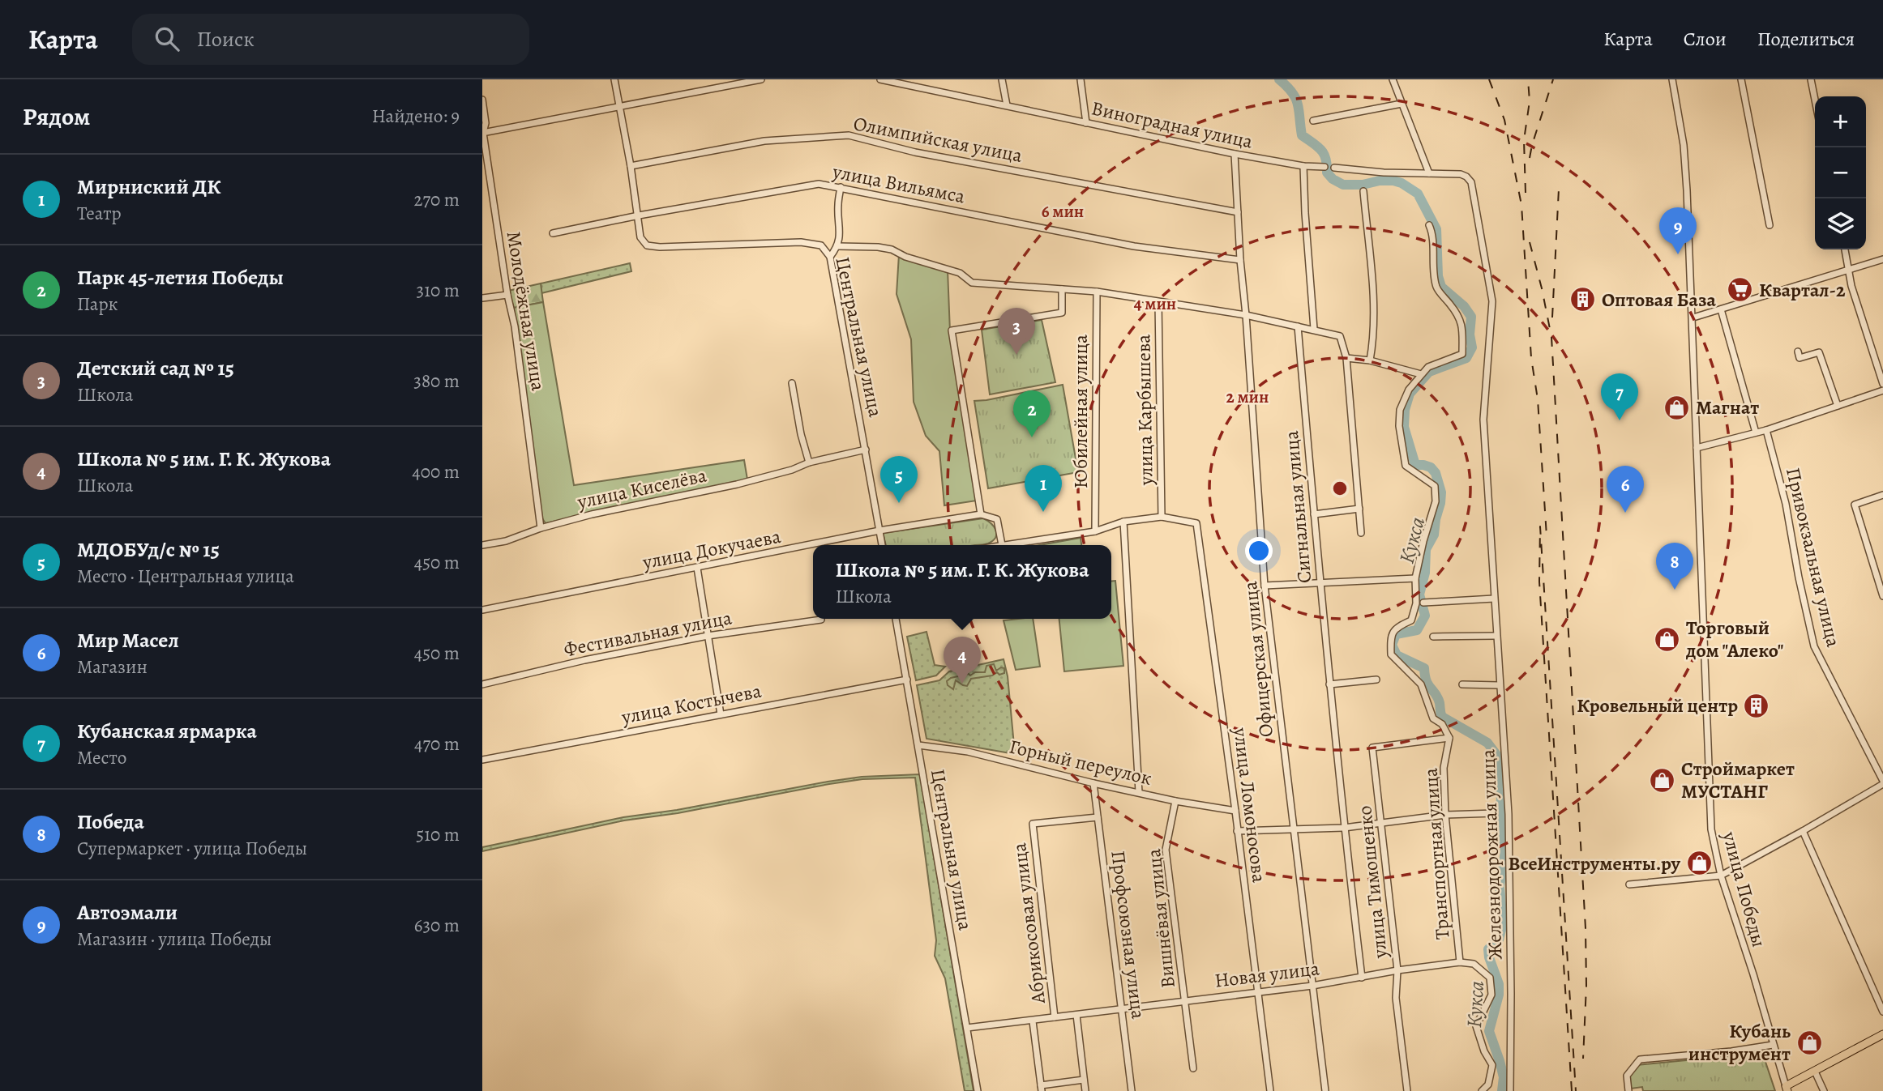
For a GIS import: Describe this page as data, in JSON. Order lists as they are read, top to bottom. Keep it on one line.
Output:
{"streets":{"street":["Виноградная улица","Олимпийская улица","улица Вильямса","Молодёжная улица","Центральная улица","улица Карбышева","Юбилейная улица","улица Киселёва","Сигнальная улица","улица Докучаева","Привокзальная улица","Фестивальная улица","Офицерская улица","улица Костычева","Горный переулок","улица Ломоносова","Транспортная улица","Железнодорожная улица","улица Тимошенко","улица Победы","Вишнёвая улица","Абрикосовая улица","Профсоюзная улица","Новая улица"]},"crossings":[["Виноградная улица","Офицерская улица"],["Олимпийская улица","Центральная улица"],["Олимпийская улица","Офицерская улица"],["улица Вильямса","Центральная улица"],["улица Вильямса","Офицерская улица"],["Молодёжная улица","улица Киселёва"],["Центральная улица","улица Киселёва"],["Центральная улица","улица Докучаева"],["Центральная улица","улица Костычева"],["Центральная улица","Горный переулок"],["Центральная улица","Новая улица"],["улица Карбышева","улица Ломоносова"],["Сигнальная улица","Новая улица"],["Офицерская улица","Новая улица"],["Горный переулок","улица Ломоносова"],["Горный переулок","Вишнёвая улица"],["Горный переулок","Профсоюзная улица"],["улица Ломоносова","Новая улица"],["Транспортная улица","Железнодорожная улица"],["Транспортная улица","улица Тимошенко"],["Транспортная улица","Новая улица"],["Железнодорожная улица","Новая улица"],["улица Тимошенко","Новая улица"],["Вишнёвая улица","Новая улица"],["Абрикосовая улица","Профсоюзная улица"],["Абрикосовая улица","Новая улица"],["Профсоюзная улица","Новая улица"]],"water":["Кукса"],"places":{"supermarket":["Квартал-2"],"building":["Оптовая База","Кровельный центр"],"shop":["Магнат","Торговый дом \"Алеко\"","Строймаркет МУСТАНГ","ВсеИнструменты.ру","Кубань инструмент"]},"page":{"header":"Карта","search":"Поиск","nav":["Карта","Слои","Поделиться"],"heading":["Рядом","Найдено: 9"],"map_buttons":["+","−"],"list":[{"mark":"1","name":"Мирниский ДК","note":"Театр","value":"270 m"},{"mark":"2","name":"Парк 45-летия Победы","note":"Парк","value":"310 m"},{"mark":"3","name":"Детский сад № 15","note":"Школа","value":"380 m"},{"mark":"4","name":"Школа № 5 им. Г. К. Жукова","note":"Школа","value":"400 m"},{"mark":"5","name":"МДОБУд/с № 15","note":"Место · Центральная улица","value":"450 m"},{"mark":"6","name":"Мир Масел","note":"Магазин","value":"450 m"},{"mark":"7","name":"Кубанская ярмарка","note":"Место","value":"470 m"},{"mark":"8","name":"Победа","note":"Супермаркет · улица Победы","value":"510 m"},{"mark":"9","name":"Автоэмали","note":"Магазин · улица Победы","value":"630 m"}],"pins":["9","3","7","2","5","1","6","8","4"],"popup":["Школа № 5 им. Г. К. Жукова","Школа"]},"rings":["6 мин","4 мин","2 мин"]}
